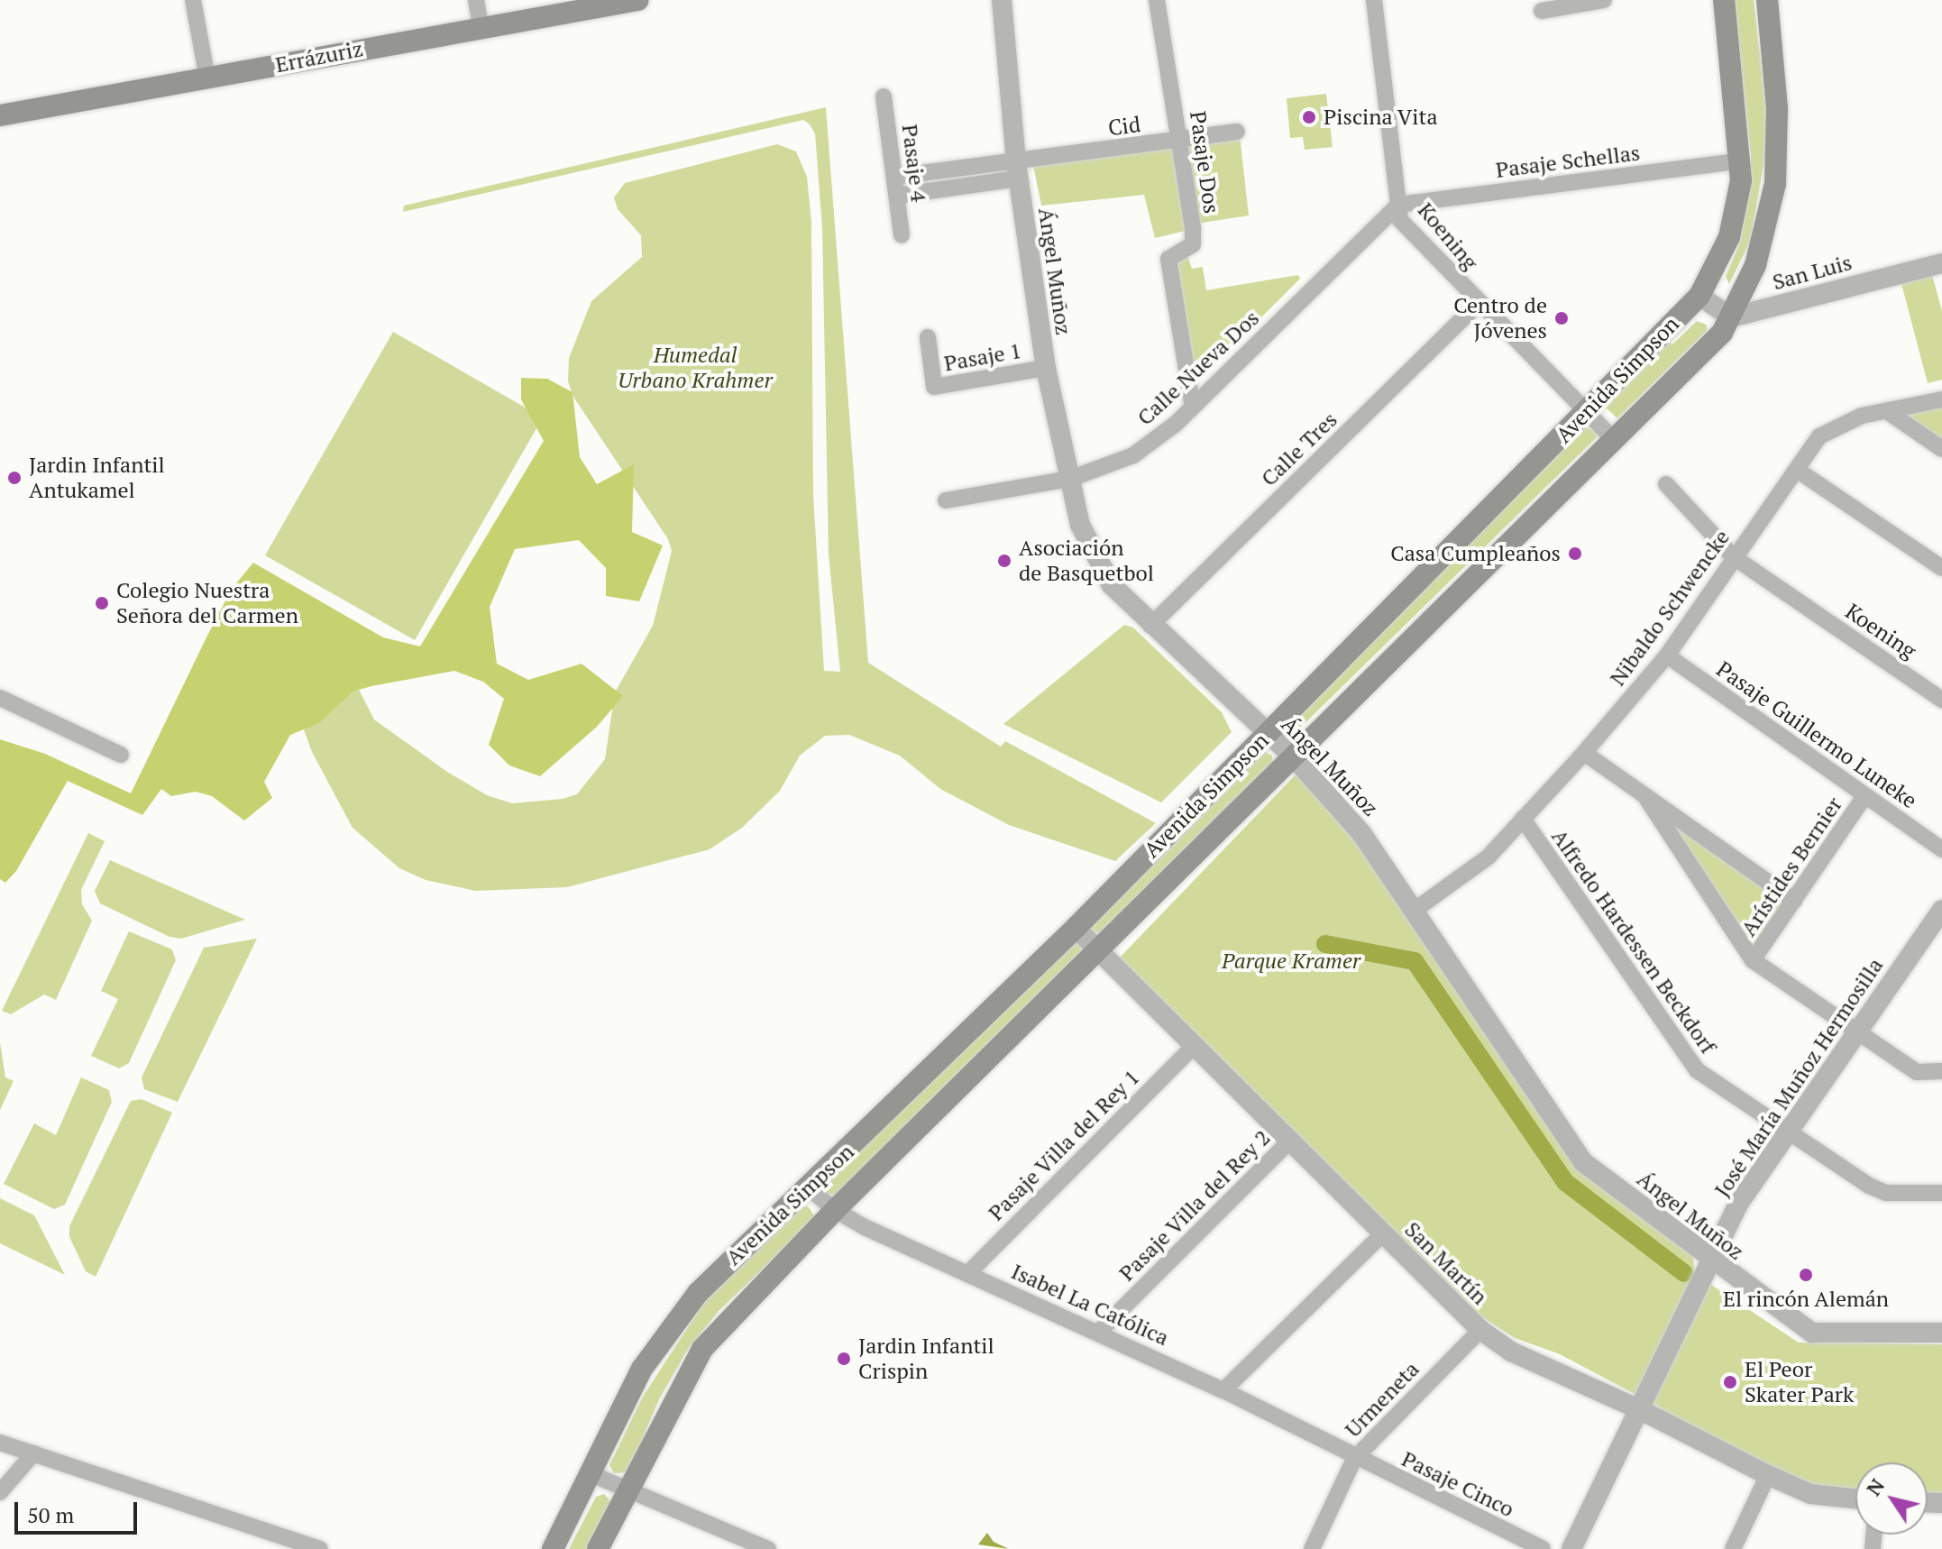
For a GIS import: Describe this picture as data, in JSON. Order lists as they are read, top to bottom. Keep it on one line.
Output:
{"streets":{"main road":["Errázuriz","Avenida Simpson"],"street":["Cid","Pasaje Schellas","Pasaje Dos","Pasaje 4","Koening","Ángel Muñoz","San Luis","Pasaje 1","Calle Nueva Dos","Calle Tres","Nibaldo Schwencke","Pasaje Guillermo Luneke","Arístides Bernier","Alfredo Hardessen Beckdorf","José María Muñoz Hermosilla","Pasaje Villa del Rey 1","Pasaje Villa del Rey 2","San Martín","Isabel La Católica","Urmeneta","Pasaje Cinco"]},"crossings":[["Cid","Pasaje Dos"],["Cid","Ángel Muñoz"],["Pasaje Schellas","Koening"],["Pasaje Schellas","Calle Nueva Dos"],["Pasaje Schellas","Avenida Simpson"],["Pasaje Dos","Calle Nueva Dos"],["Koening","Calle Nueva Dos"],["Koening","Avenida Simpson"],["Koening","Calle Tres"],["Koening","Nibaldo Schwencke"],["Ángel Muñoz","Pasaje 1"],["Ángel Muñoz","Calle Nueva Dos"],["Ángel Muñoz","Avenida Simpson"],["Ángel Muñoz","Calle Tres"],["Ángel Muñoz","Nibaldo Schwencke"],["Ángel Muñoz","José María Muñoz Hermosilla"],["San Luis","Avenida Simpson"],["Avenida Simpson","San Martín"],["Avenida Simpson","Isabel La Católica"],["Nibaldo Schwencke","Pasaje Guillermo Luneke"],["Nibaldo Schwencke","Alfredo Hardessen Beckdorf"],["Pasaje Guillermo Luneke","Arístides Bernier"],["Alfredo Hardessen Beckdorf","José María Muñoz Hermosilla"],["José María Muñoz Hermosilla","San Martín"],["Pasaje Villa del Rey 1","San Martín"],["Pasaje Villa del Rey 1","Isabel La Católica"],["Pasaje Villa del Rey 2","San Martín"],["Pasaje Villa del Rey 2","Isabel La Católica"],["San Martín","Urmeneta"],["Isabel La Católica","Urmeneta"],["Isabel La Católica","Pasaje Cinco"],["Urmeneta","Pasaje Cinco"]],"parks":["Humedal Urbano Krahmer","Parque Kramer"],"places":["Piscina Vita","Centro de Jóvenes","Jardin Infantil Antukamel","Casa Cumpleaños","Asociación de Basquetbol","Colegio Nuestra Señora del Carmen","El rincón Alemán","Jardin Infantil Crispin","El Peor Skater Park"],"scale_bar":"50 m","north":"top left"}
